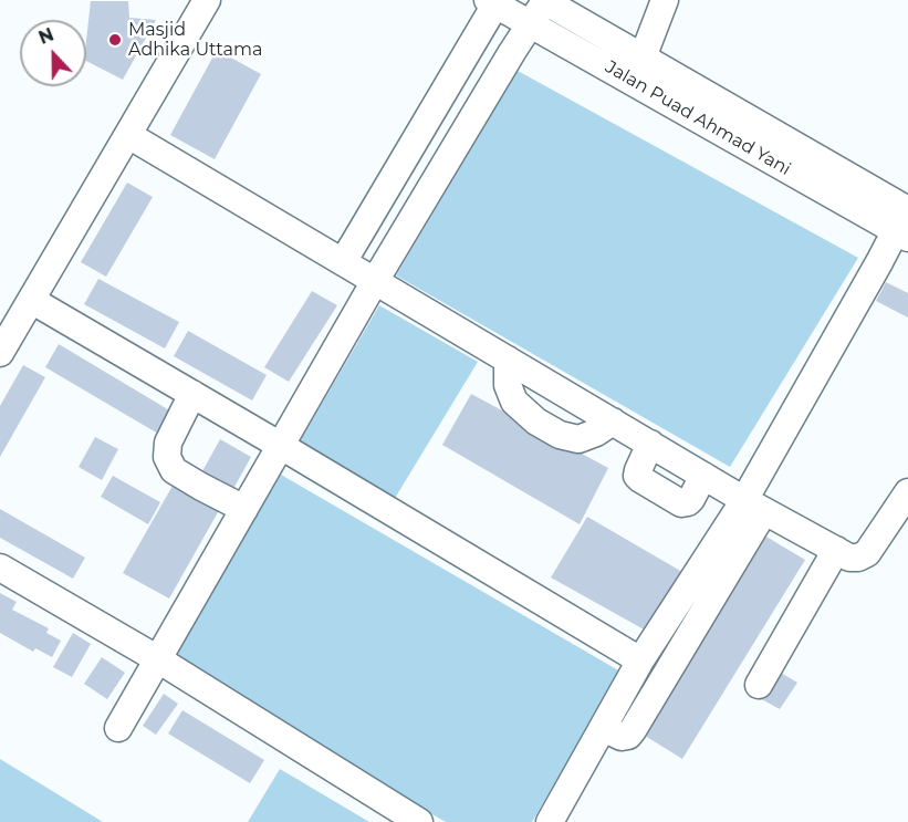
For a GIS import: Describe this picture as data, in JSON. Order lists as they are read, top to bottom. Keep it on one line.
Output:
{"streets":{"lane":["Jalan Puad Ahmad Yani"]},"places":["Masjid Adhika Uttama"],"north":"top"}
